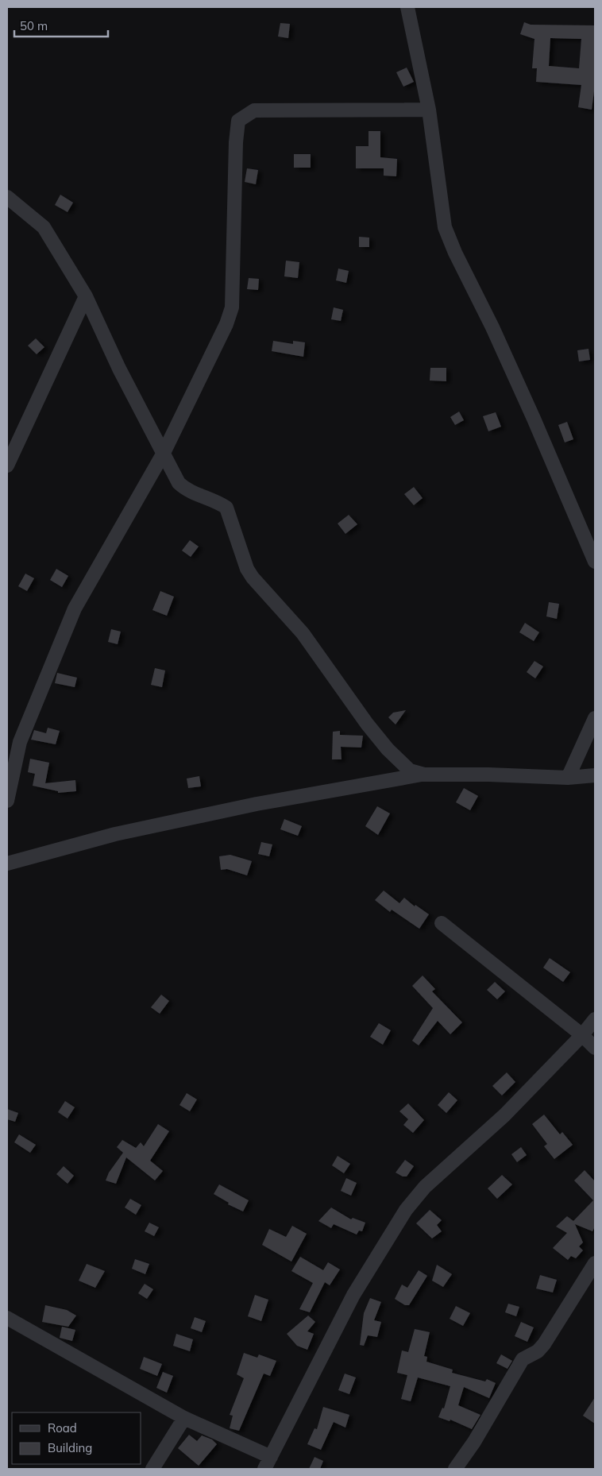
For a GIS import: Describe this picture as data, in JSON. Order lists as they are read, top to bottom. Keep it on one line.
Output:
{"legend":["Road","Building"],"scale_bar":"50 m"}
